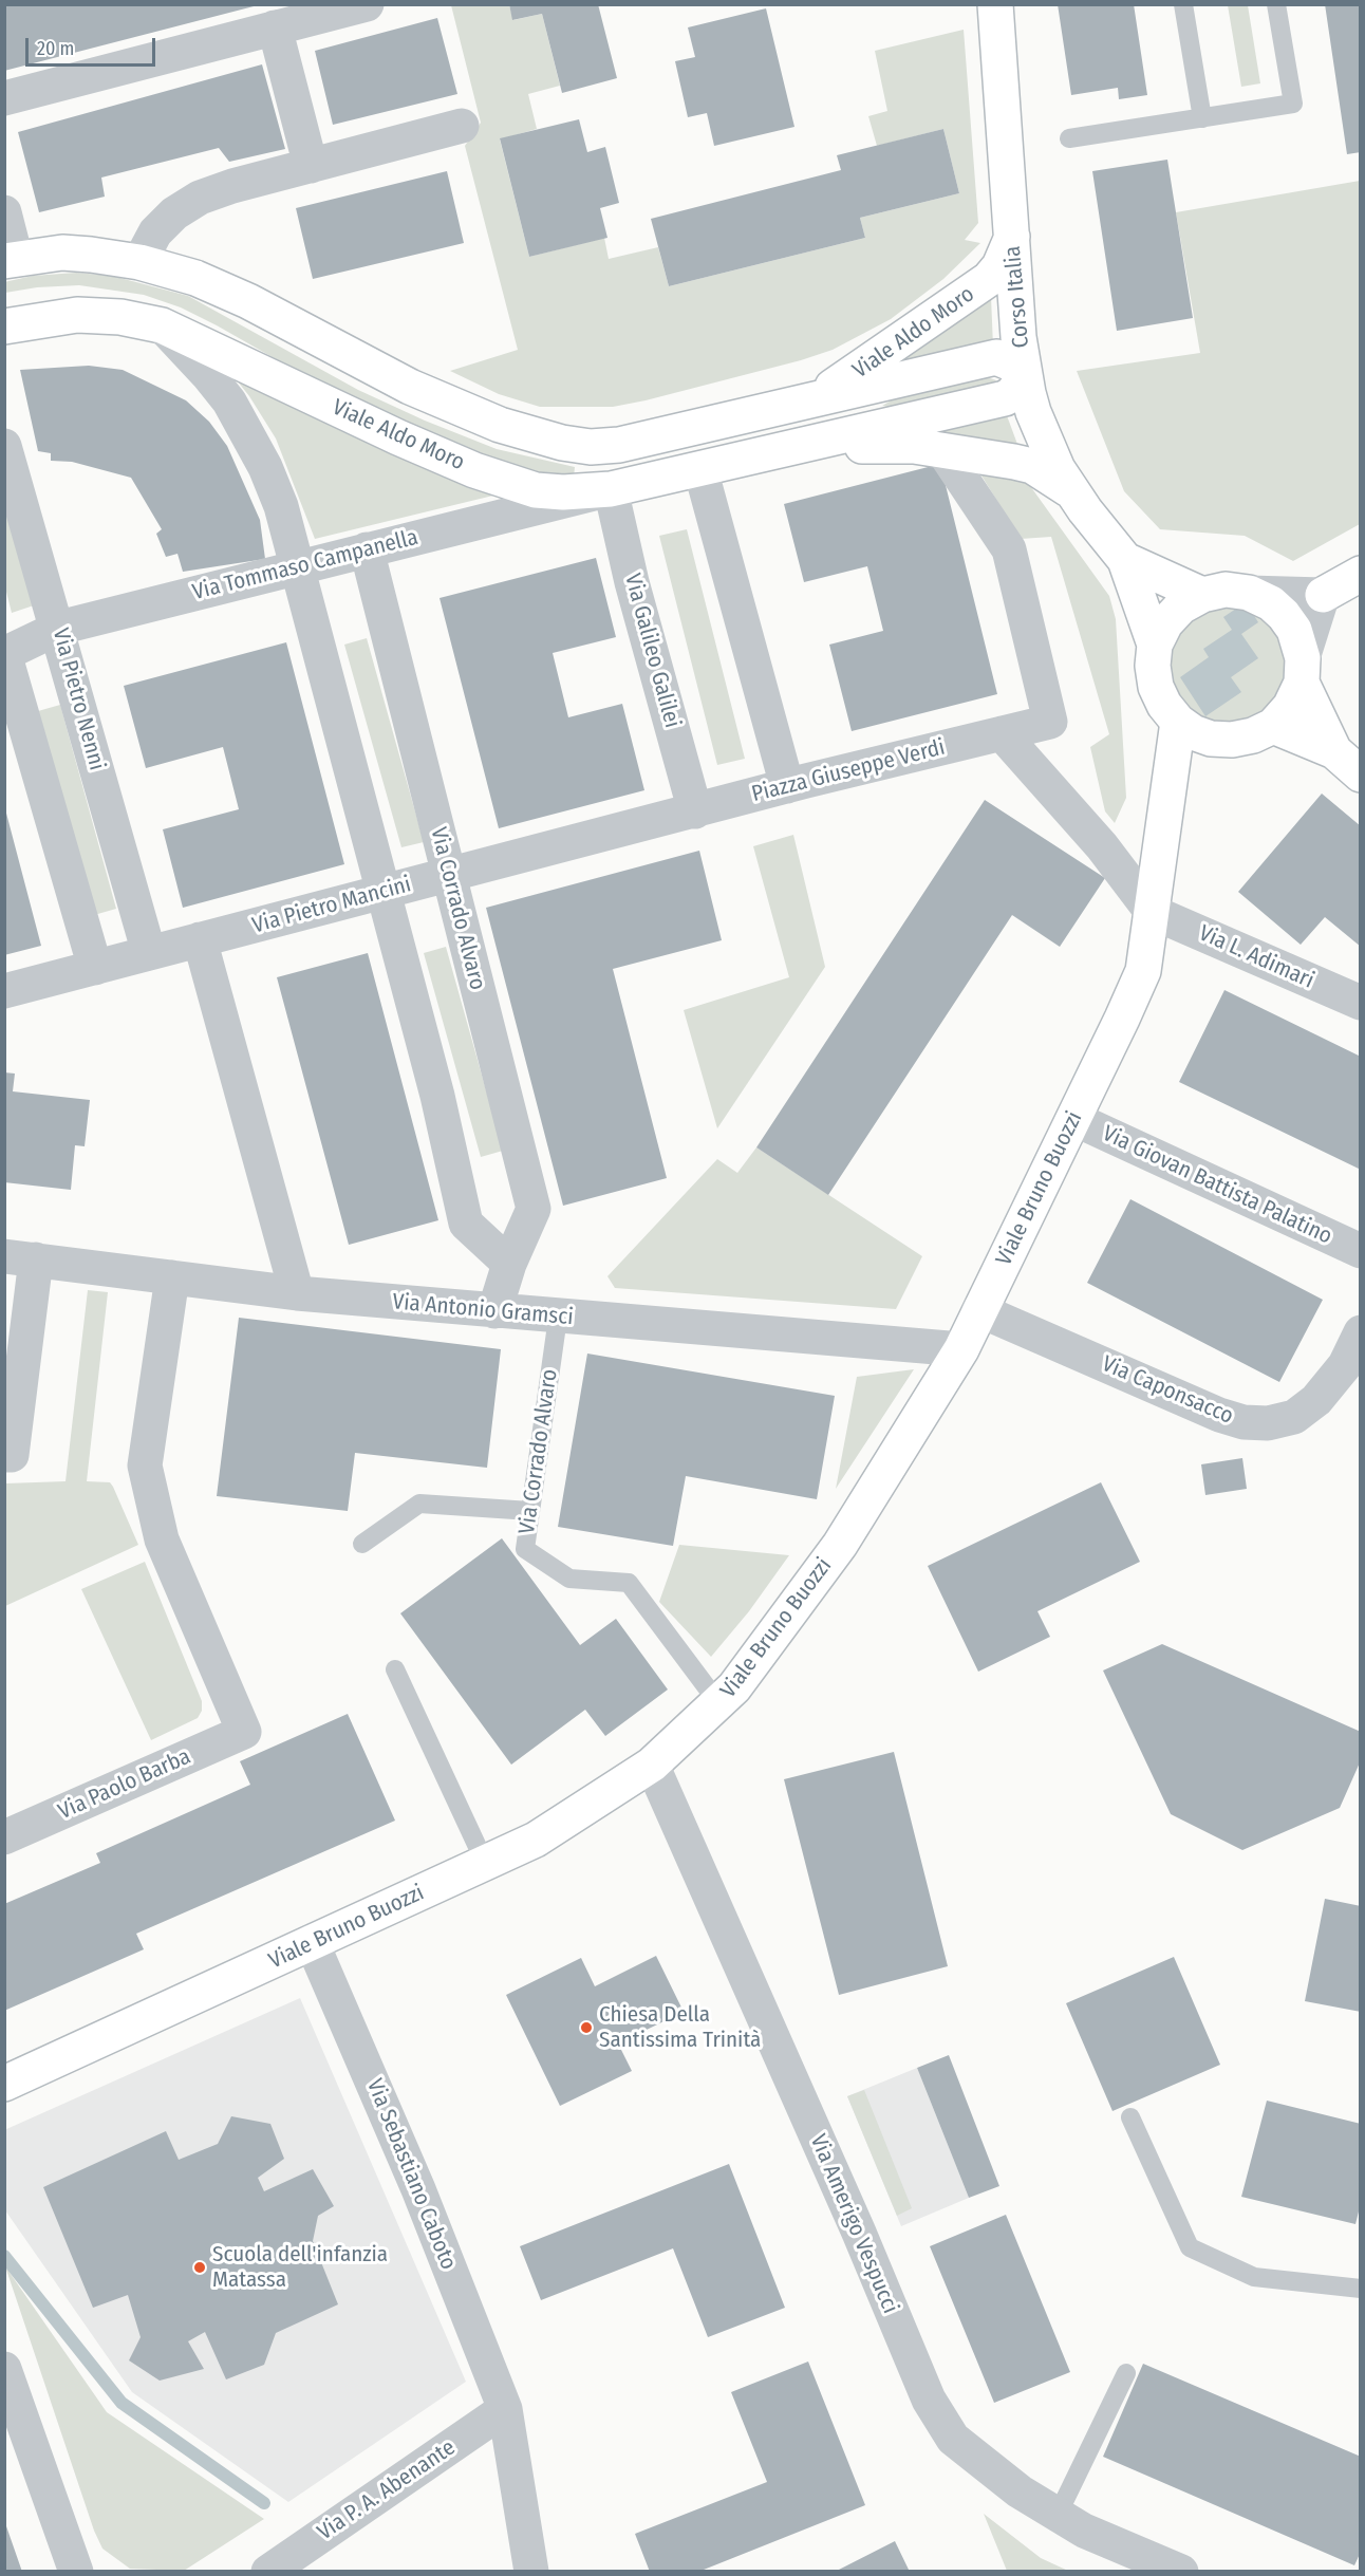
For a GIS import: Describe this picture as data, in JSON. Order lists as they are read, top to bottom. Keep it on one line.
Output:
{"streets":{"main road":["Corso Italia","Viale Aldo Moro","Viale Bruno Buozzi"],"street":["Via Tommaso Campanella","Via Galileo Galilei","Via Pietro Nenni","Piazza Giuseppe Verdi","Via Pietro Mancini","Via Corrado Alvaro","Via L. Adimari","Via Giovan Battista Palatino","Via Antonio Gramsci","Via Caponsacco","Via Paolo Barba","Via Sebastiano Caboto","Via Amerigo Vespucci","Via P. A. Abenante"]},"crossings":[["Corso Italia","Viale Aldo Moro"],["Viale Aldo Moro","Via Tommaso Campanella"],["Viale Aldo Moro","Via Galileo Galilei"],["Viale Aldo Moro","Piazza Giuseppe Verdi"],["Via Tommaso Campanella","Via Galileo Galilei"],["Via Tommaso Campanella","Via Pietro Nenni"],["Via Tommaso Campanella","Via Corrado Alvaro"],["Via Galileo Galilei","Piazza Giuseppe Verdi"],["Via Galileo Galilei","Via Pietro Mancini"],["Via Pietro Nenni","Via Pietro Mancini"],["Piazza Giuseppe Verdi","Via Pietro Mancini"],["Via Pietro Mancini","Via Corrado Alvaro"],["Via Corrado Alvaro","Viale Bruno Buozzi"],["Via Corrado Alvaro","Via Antonio Gramsci"],["Via L. Adimari","Viale Bruno Buozzi"],["Via Giovan Battista Palatino","Viale Bruno Buozzi"],["Viale Bruno Buozzi","Via Antonio Gramsci"],["Viale Bruno Buozzi","Via Caponsacco"],["Viale Bruno Buozzi","Via Sebastiano Caboto"],["Viale Bruno Buozzi","Via Amerigo Vespucci"],["Via Antonio Gramsci","Via Paolo Barba"],["Via Sebastiano Caboto","Via P. A. Abenante"]],"places":["Chiesa Della Santissima Trinità","Scuola dell'infanzia Matassa"],"scale_bar":"20 m"}
